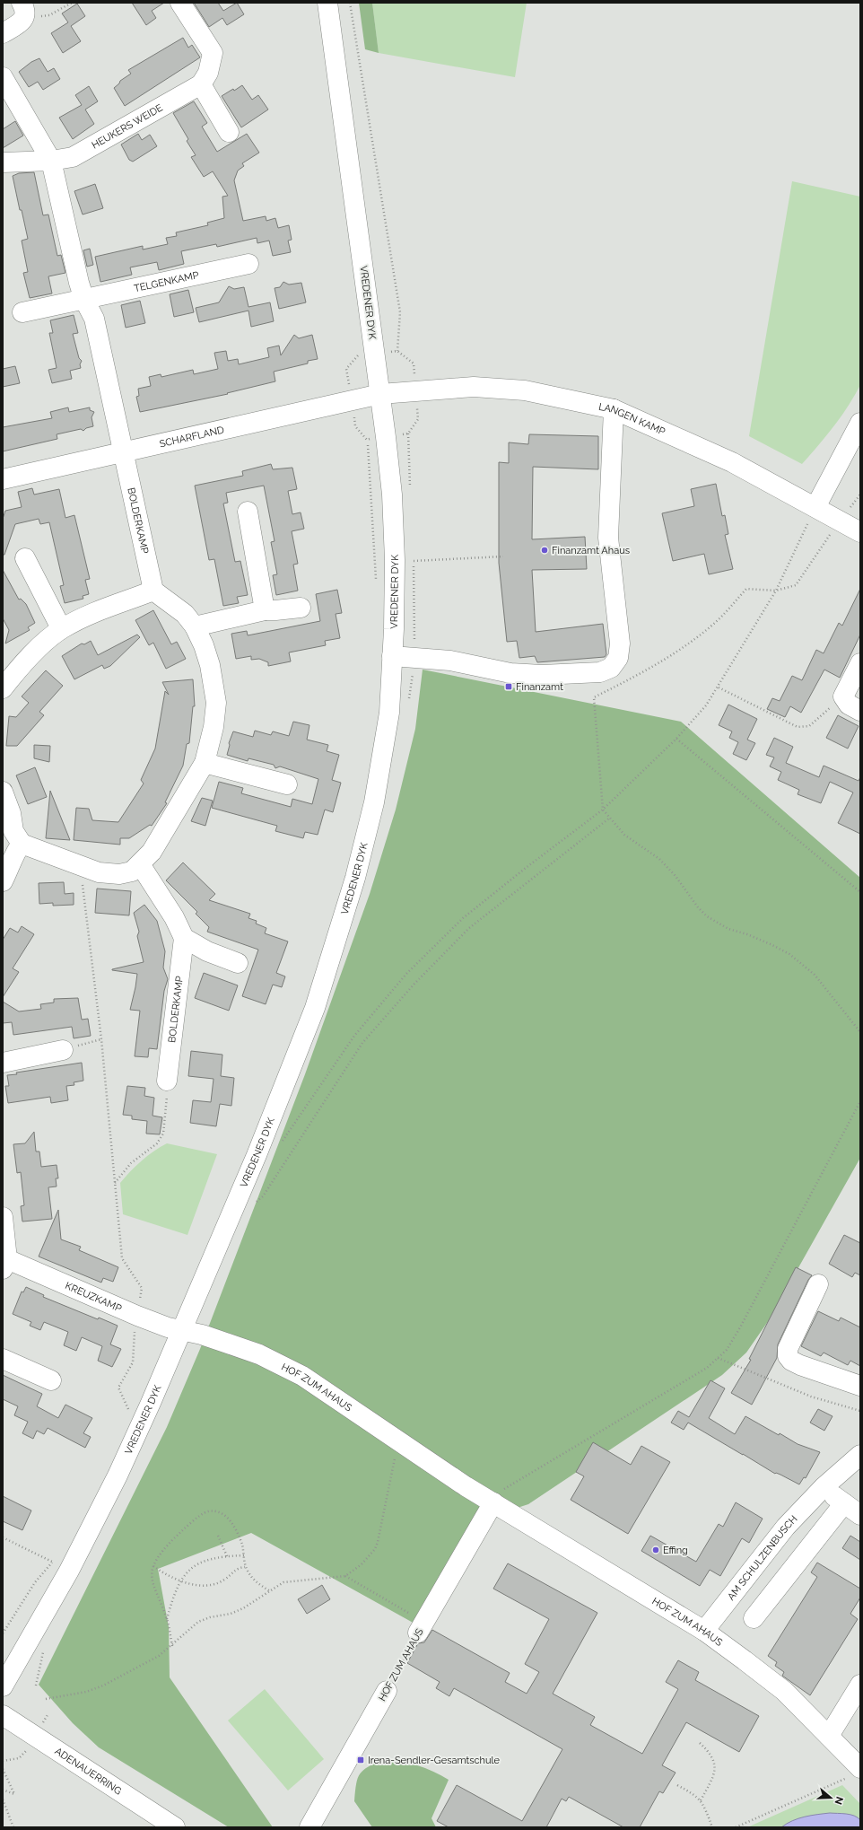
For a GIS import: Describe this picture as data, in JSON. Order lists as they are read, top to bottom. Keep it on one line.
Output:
{"streets":{"street":["HEUKERS WEIDE","TELGENKAMP","VREDENER DYK","LANGEN KAMP","SCHARFLAND","BOLDERKAMP","KREUZKAMP","HOF ZUM AHAUS","AM SCHULZENBUSCH","ADENAUERRING"]},"crossings":[["VREDENER DYK","LANGEN KAMP"],["VREDENER DYK","SCHARFLAND"],["VREDENER DYK","KREUZKAMP"],["VREDENER DYK","HOF ZUM AHAUS"],["LANGEN KAMP","SCHARFLAND"],["SCHARFLAND","BOLDERKAMP"],["KREUZKAMP","HOF ZUM AHAUS"],["HOF ZUM AHAUS","AM SCHULZENBUSCH"]],"places":{"other":["Finanzamt Ahaus","Effing"],"transit":["Finanzamt","Irena-Sendler-Gesamtschule"]},"north":"right"}
